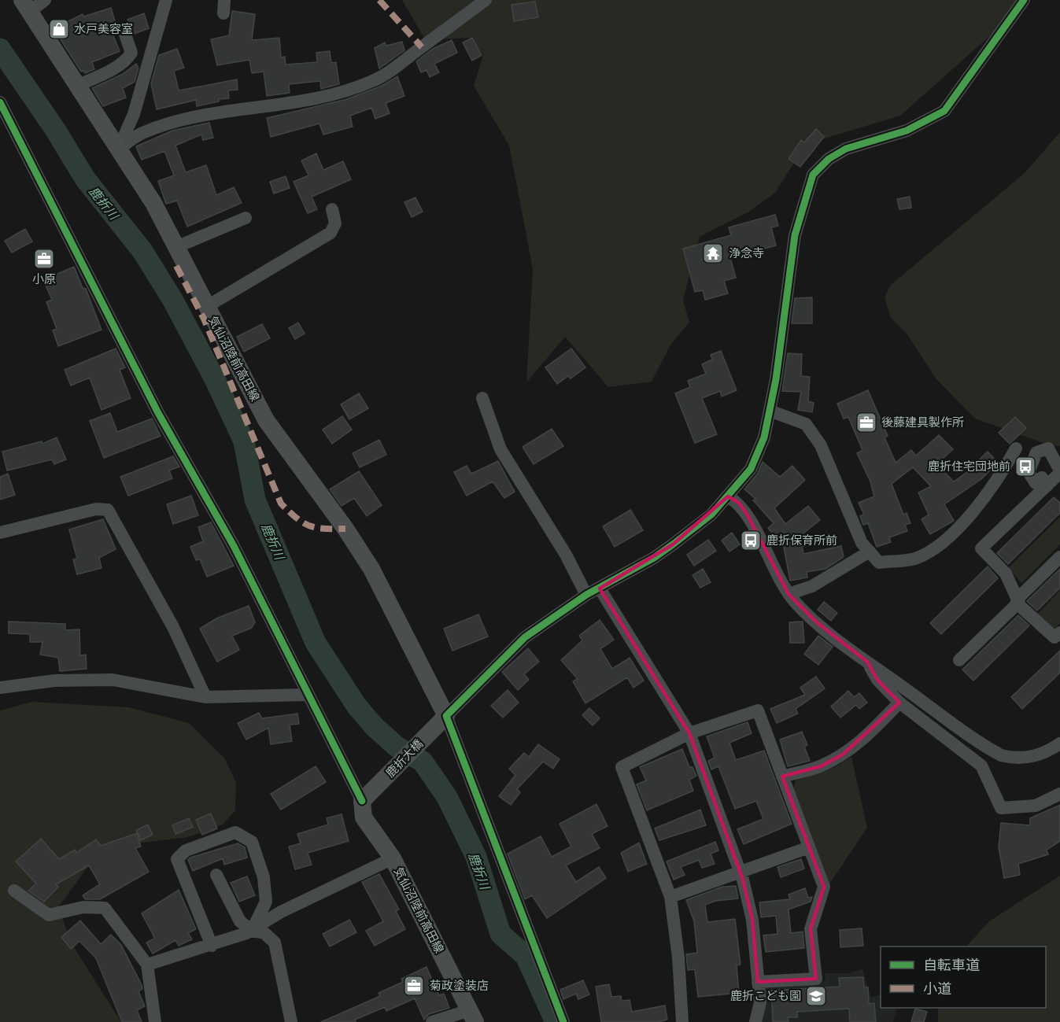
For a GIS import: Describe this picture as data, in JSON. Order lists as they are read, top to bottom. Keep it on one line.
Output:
{"streets":{"main road":["気仙沼陸前高田線","鹿折大橋"]},"crossings":[["気仙沼陸前高田線","鹿折大橋"]],"water":["鹿折川"],"places":{"shop":["水戸美容室"],"temple":["浄念寺"],"office":["小原","後藤建具製作所","菊政塗装店"],"bus stop":["鹿折住宅団地前","鹿折保育所前"],"school or university":["鹿折こども園"]},"legend":["自転車道","小道"]}
